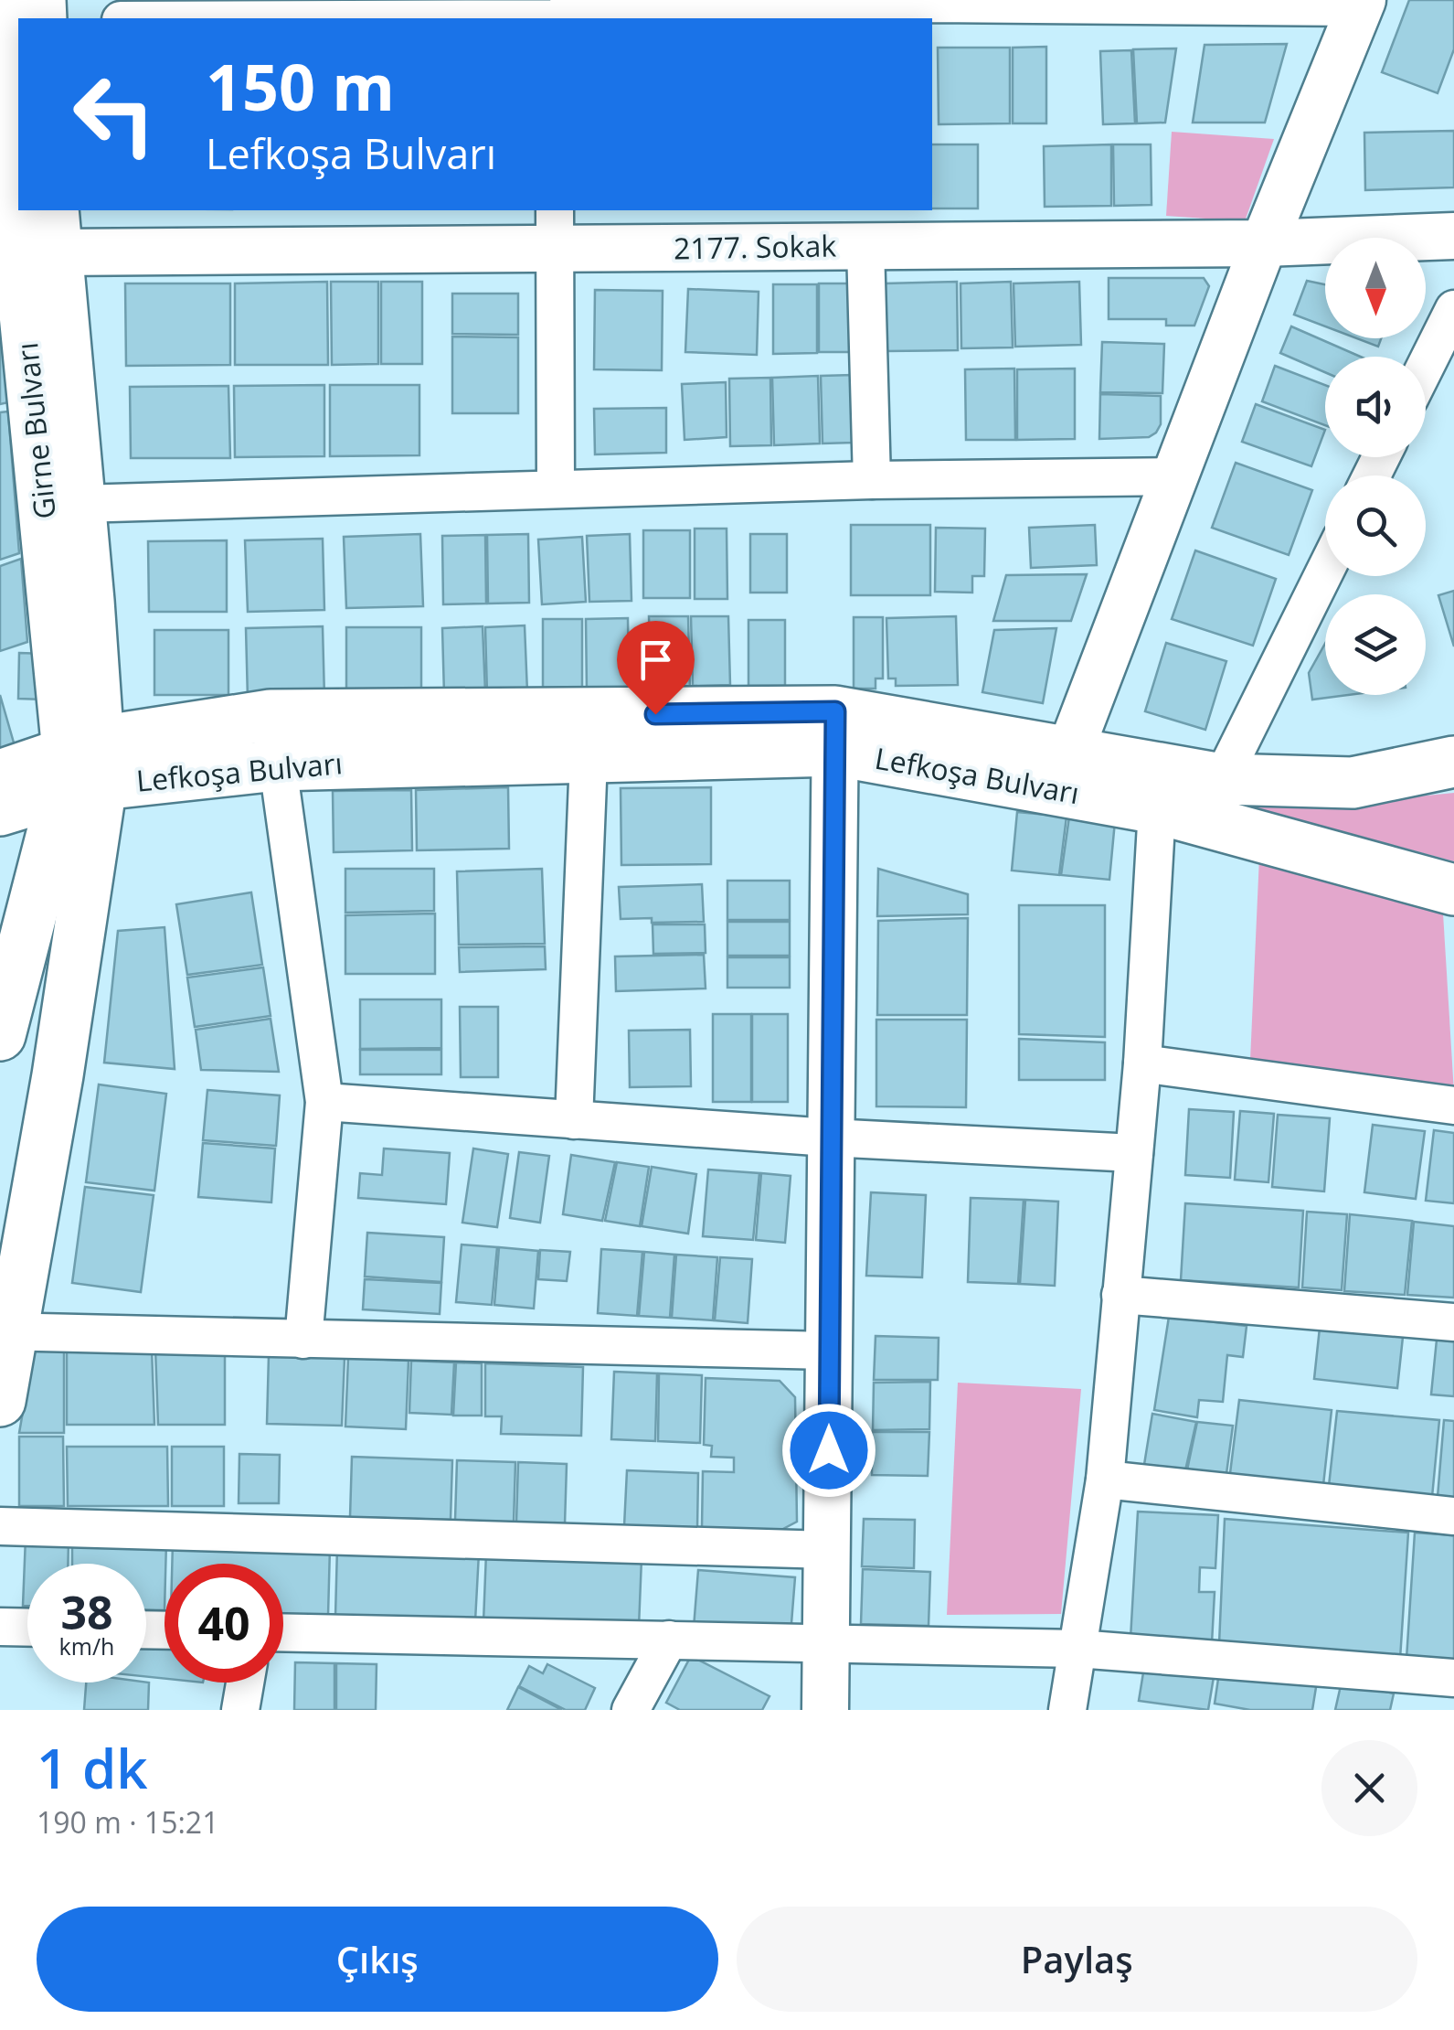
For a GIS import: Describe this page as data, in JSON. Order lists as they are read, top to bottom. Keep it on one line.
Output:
{"streets":{"main road":["Girne Bulvarı","Lefkoşa Bulvarı"],"street":["2177. Sokak"]},"crossings":[["Girne Bulvarı","Lefkoşa Bulvarı"]],"north":"bottom","page":{"turn":["150 m","Lefkoşa Bulvarı"],"speed":"38 km/h","limit":"40","heading":["1 dk","190 m · 15:21"],"buttons":["Çıkış","Paylaş"]}}
